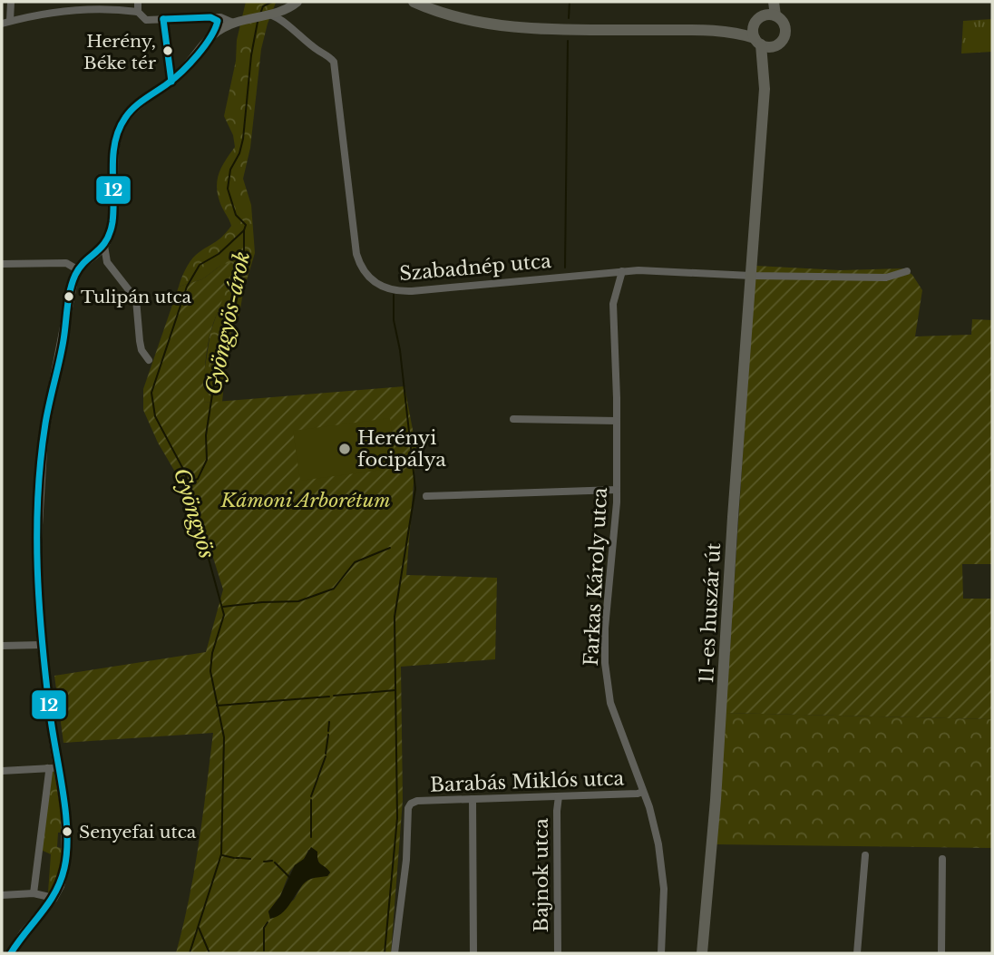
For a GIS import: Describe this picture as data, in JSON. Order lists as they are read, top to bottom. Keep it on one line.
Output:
{"streets":{"main road":["11-es huszár út"],"street":["Szabadnép utca","Farkas Károly utca","Barabás Miklós utca","Bajnok utca"]},"crossings":[["Szabadnép utca","Farkas Károly utca"],["Szabadnép utca","11-es huszár út"],["Farkas Károly utca","Barabás Miklós utca"],["Barabás Miklós utca","Bajnok utca"]],"water":["Gyöngyös-árok","Gyöngyös"],"parks":["Kámoni Arborétum"],"places":["Herény, Béke tér","Tulipán utca","Herényi focipálya","Senyefai utca"],"lines":["transit line 12"]}
